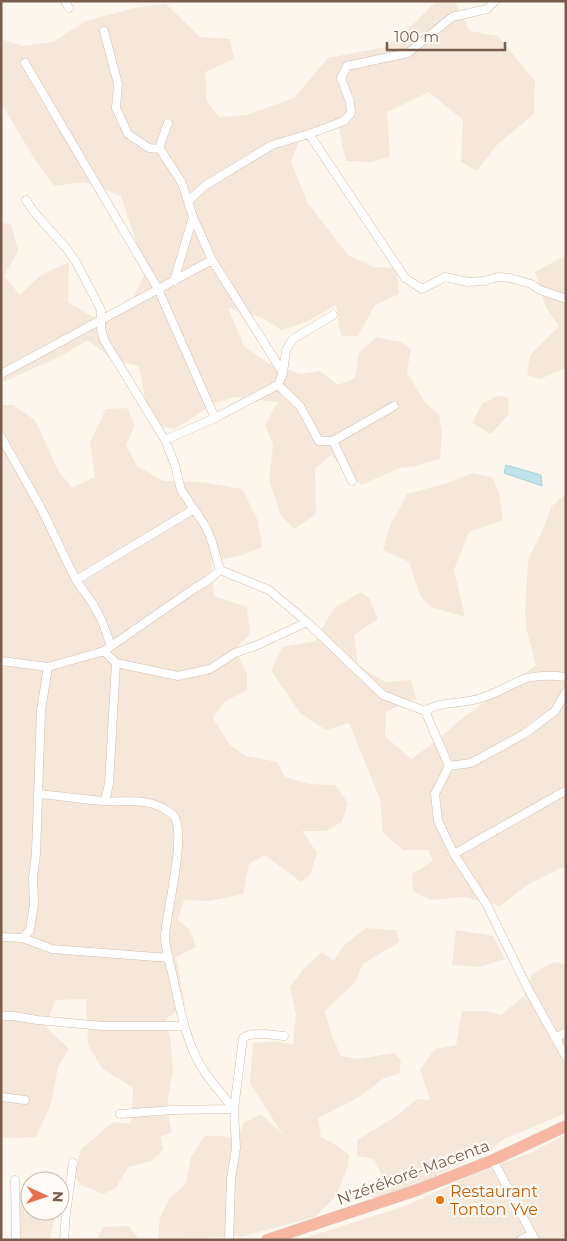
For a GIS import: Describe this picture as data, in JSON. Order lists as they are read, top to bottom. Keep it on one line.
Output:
{"streets":{"highway":["N'zérékoré-Macenta"]},"places":["Restaurant Tonton Yve"],"scale_bar":"100 m","north":"right"}
